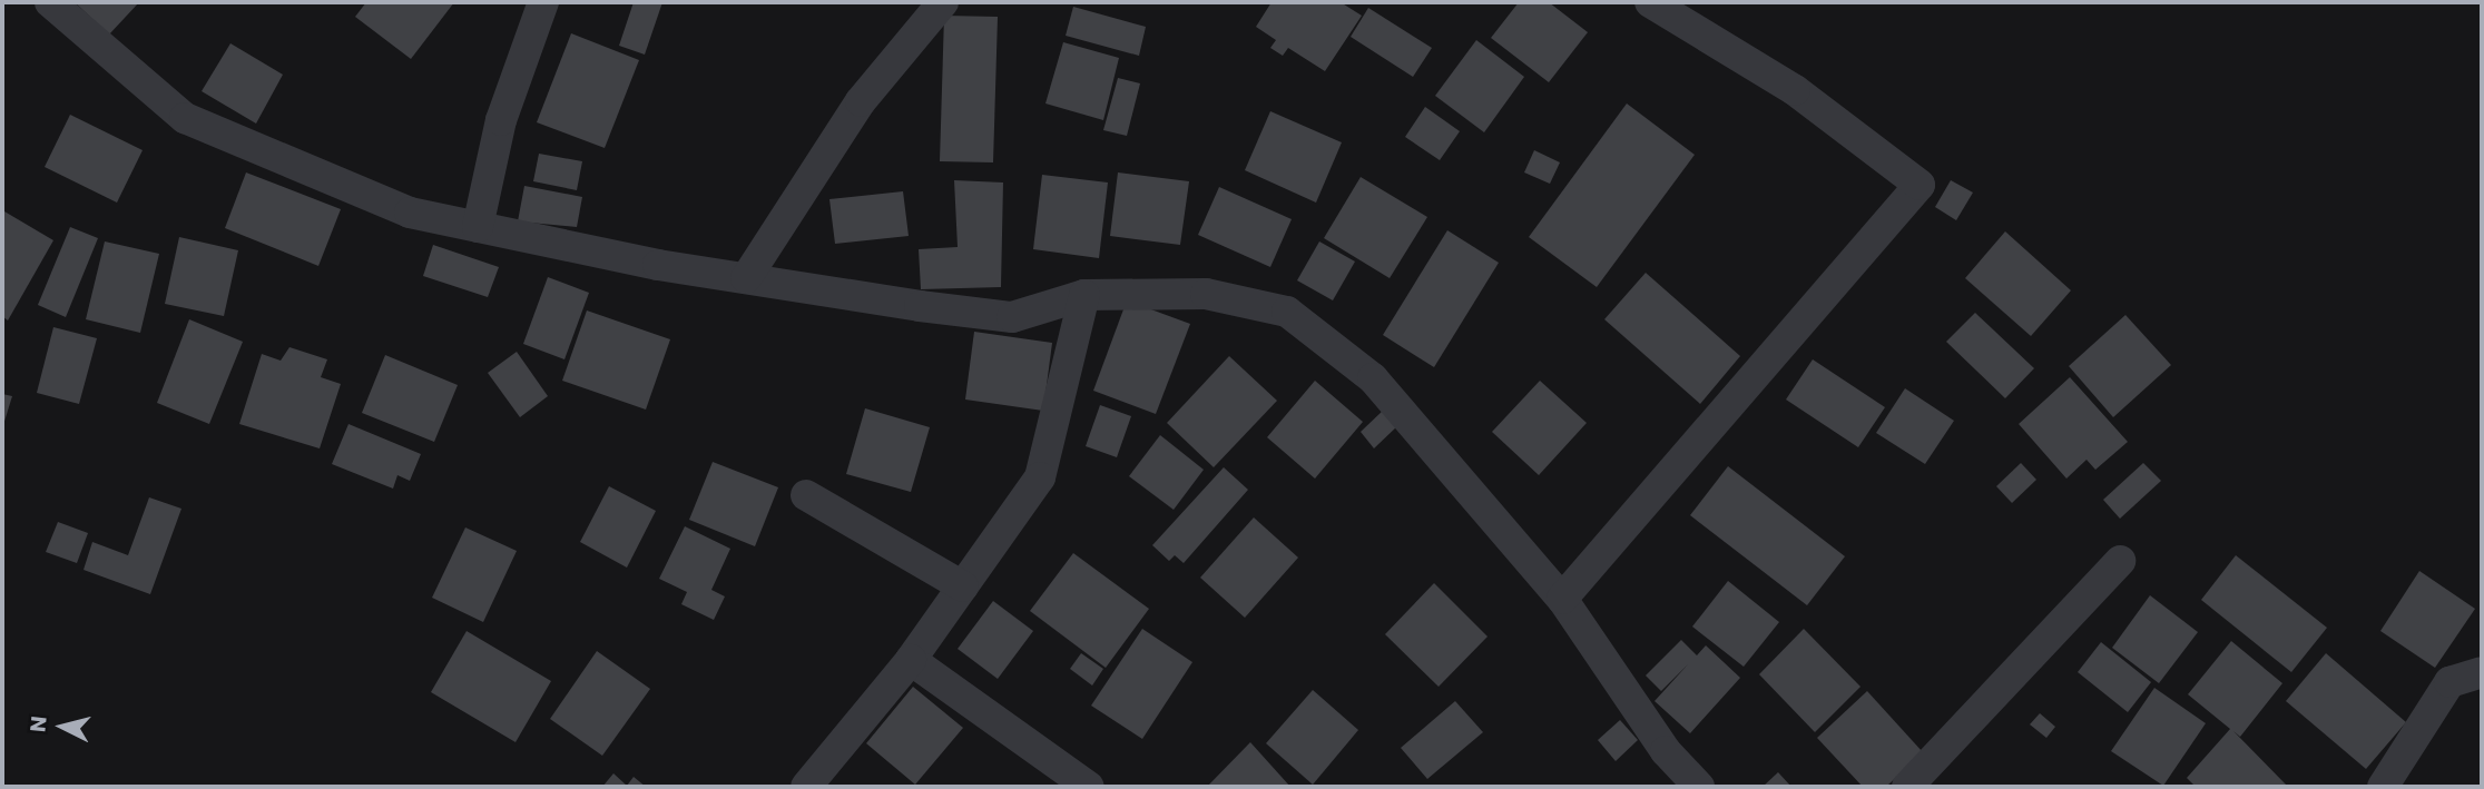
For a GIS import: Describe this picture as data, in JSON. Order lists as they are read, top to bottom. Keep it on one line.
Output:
{"north":"left"}
